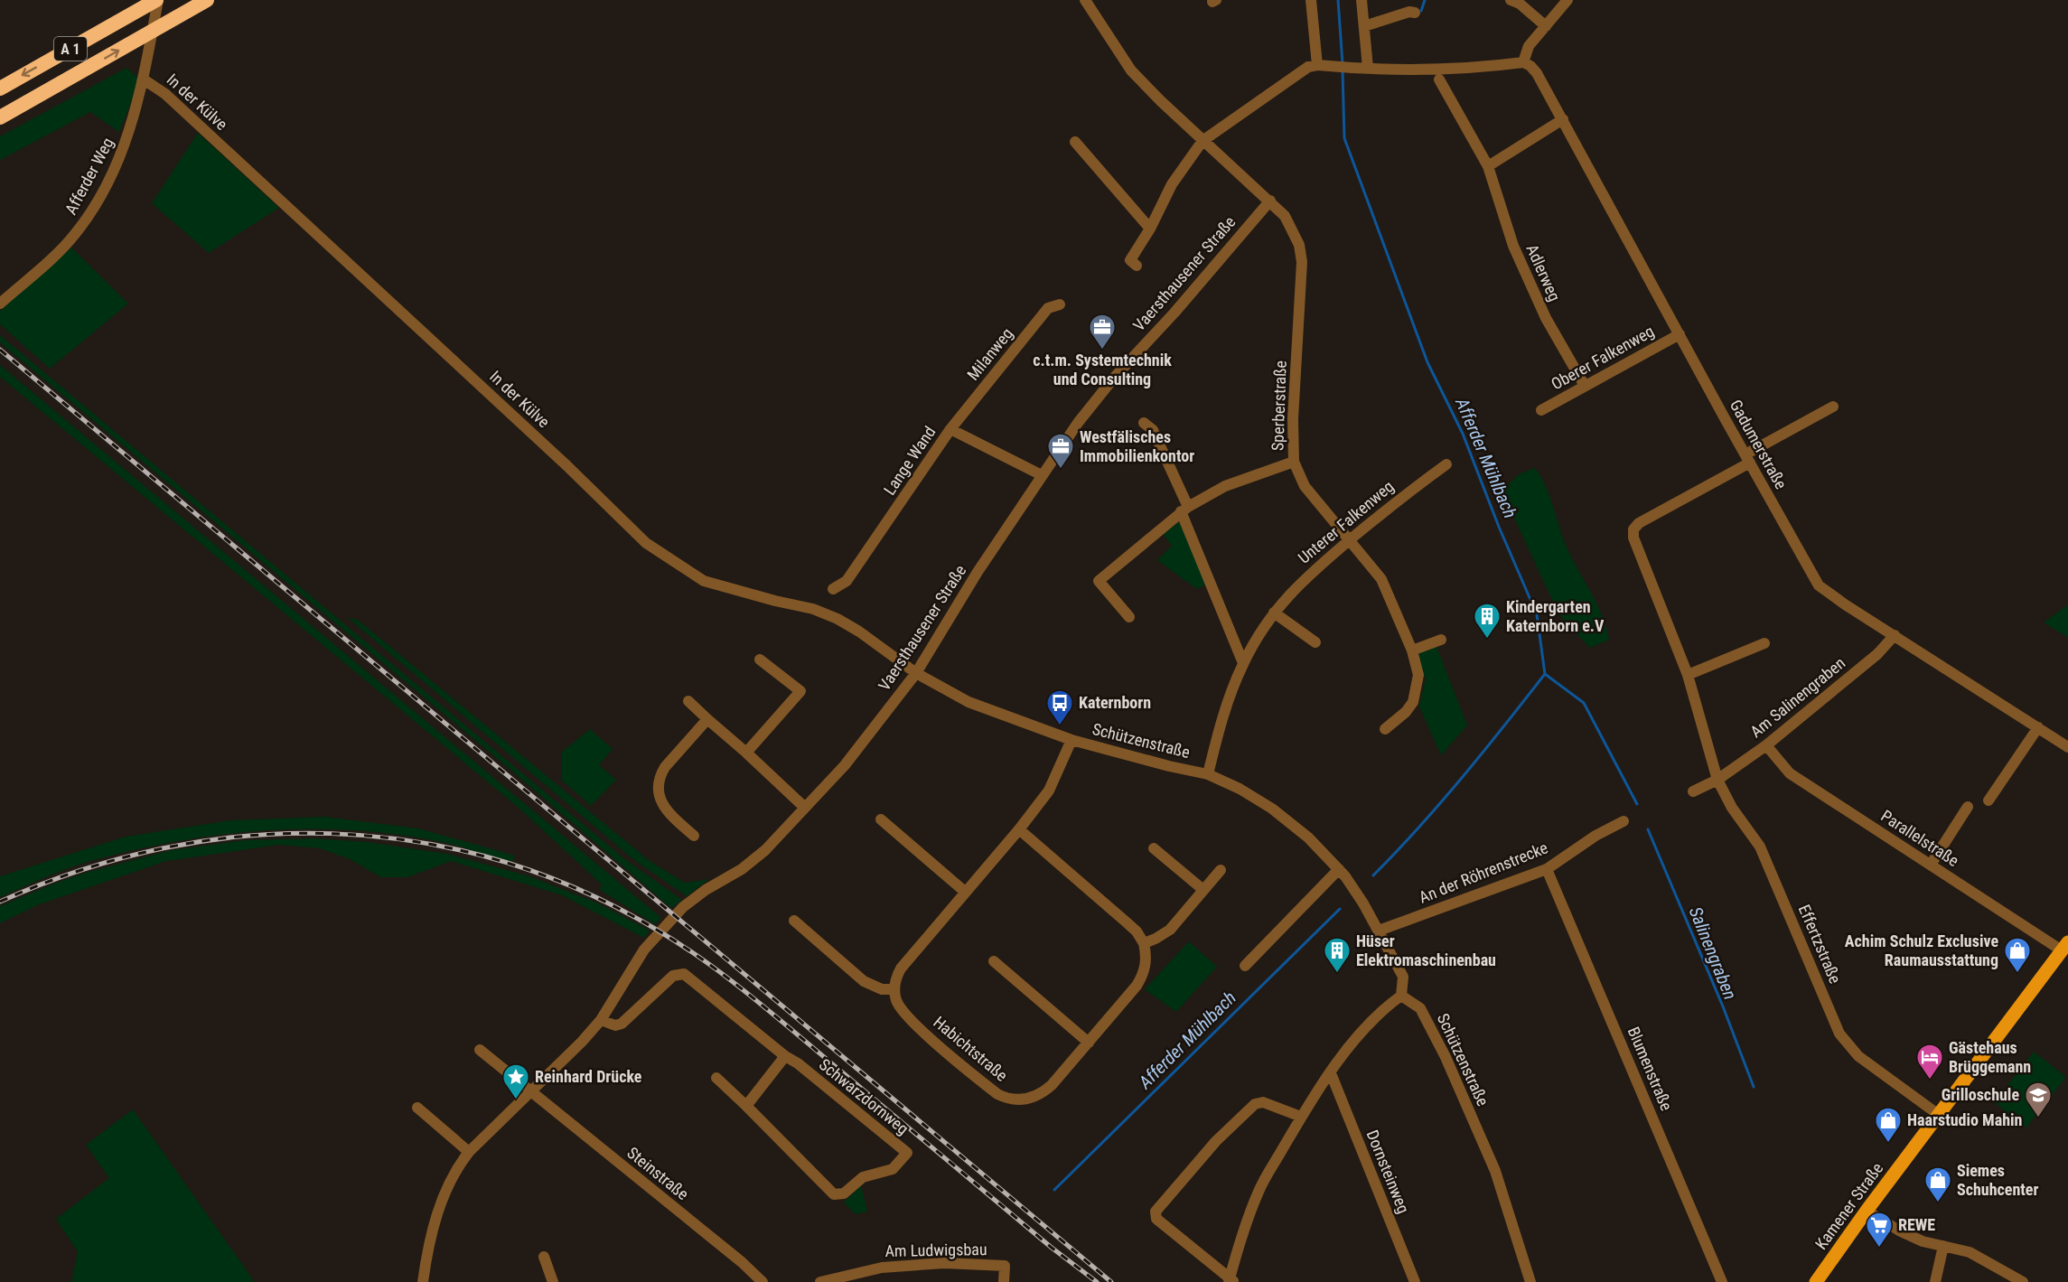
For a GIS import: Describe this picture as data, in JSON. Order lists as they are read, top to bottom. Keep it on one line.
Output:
{"streets":{"highway":["A 1"],"main road":["Kamener Straße"],"street":["In der Külve","Afferder Weg","Adlerweg","Vaersthausener Straße","Milanweg","Oberer Falkenweg","Sperberstraße","Gadumerstraße","Lange Wand","Unterer Falkenweg","Am Salinengraben","Schützenstraße","Parallelstraße","An der Röhrenstrecke","Effertzstraße","Habichtstraße","Blumenstraße","Schwarzdornweg","Dornsteinweg","Steinstraße","Am Ludwigsbau"]},"crossings":[["A 1","Afferder Weg"],["In der Külve","Afferder Weg"],["In der Külve","Vaersthausener Straße"],["In der Külve","Schützenstraße"],["Adlerweg","Oberer Falkenweg"],["Vaersthausener Straße","Sperberstraße"],["Vaersthausener Straße","Lange Wand"],["Vaersthausener Straße","Schützenstraße"],["Vaersthausener Straße","Schwarzdornweg"],["Vaersthausener Straße","Steinstraße"],["Milanweg","Lange Wand"],["Oberer Falkenweg","Gadumerstraße"],["Sperberstraße","Unterer Falkenweg"],["Gadumerstraße","Am Salinengraben"],["Gadumerstraße","Effertzstraße"],["Unterer Falkenweg","Schützenstraße"],["Am Salinengraben","Parallelstraße"],["Am Salinengraben","Effertzstraße"],["Schützenstraße","An der Röhrenstrecke"],["Parallelstraße","Kamener Straße"],["An der Röhrenstrecke","Blumenstraße"],["Effertzstraße","Kamener Straße"]],"water":["Afferder Mühlbach","Salinengraben"],"places":{"office":["c.t.m. Systemtechnik und Consulting","Westfälisches Immobilienkontor"],"building":["Kindergarten Katernborn e.V","Hüser Elektromaschinenbau"],"bus stop":["Katernborn"],"shop":["Achim Schulz Exclusive Raumausstattung","Haarstudio Mahin","Siemes Schuhcenter"],"hotel":["Gästehaus Brüggemann"],"place":["Reinhard Drücke"],"school or university":["Grilloschule"],"supermarket":["REWE"]}}
